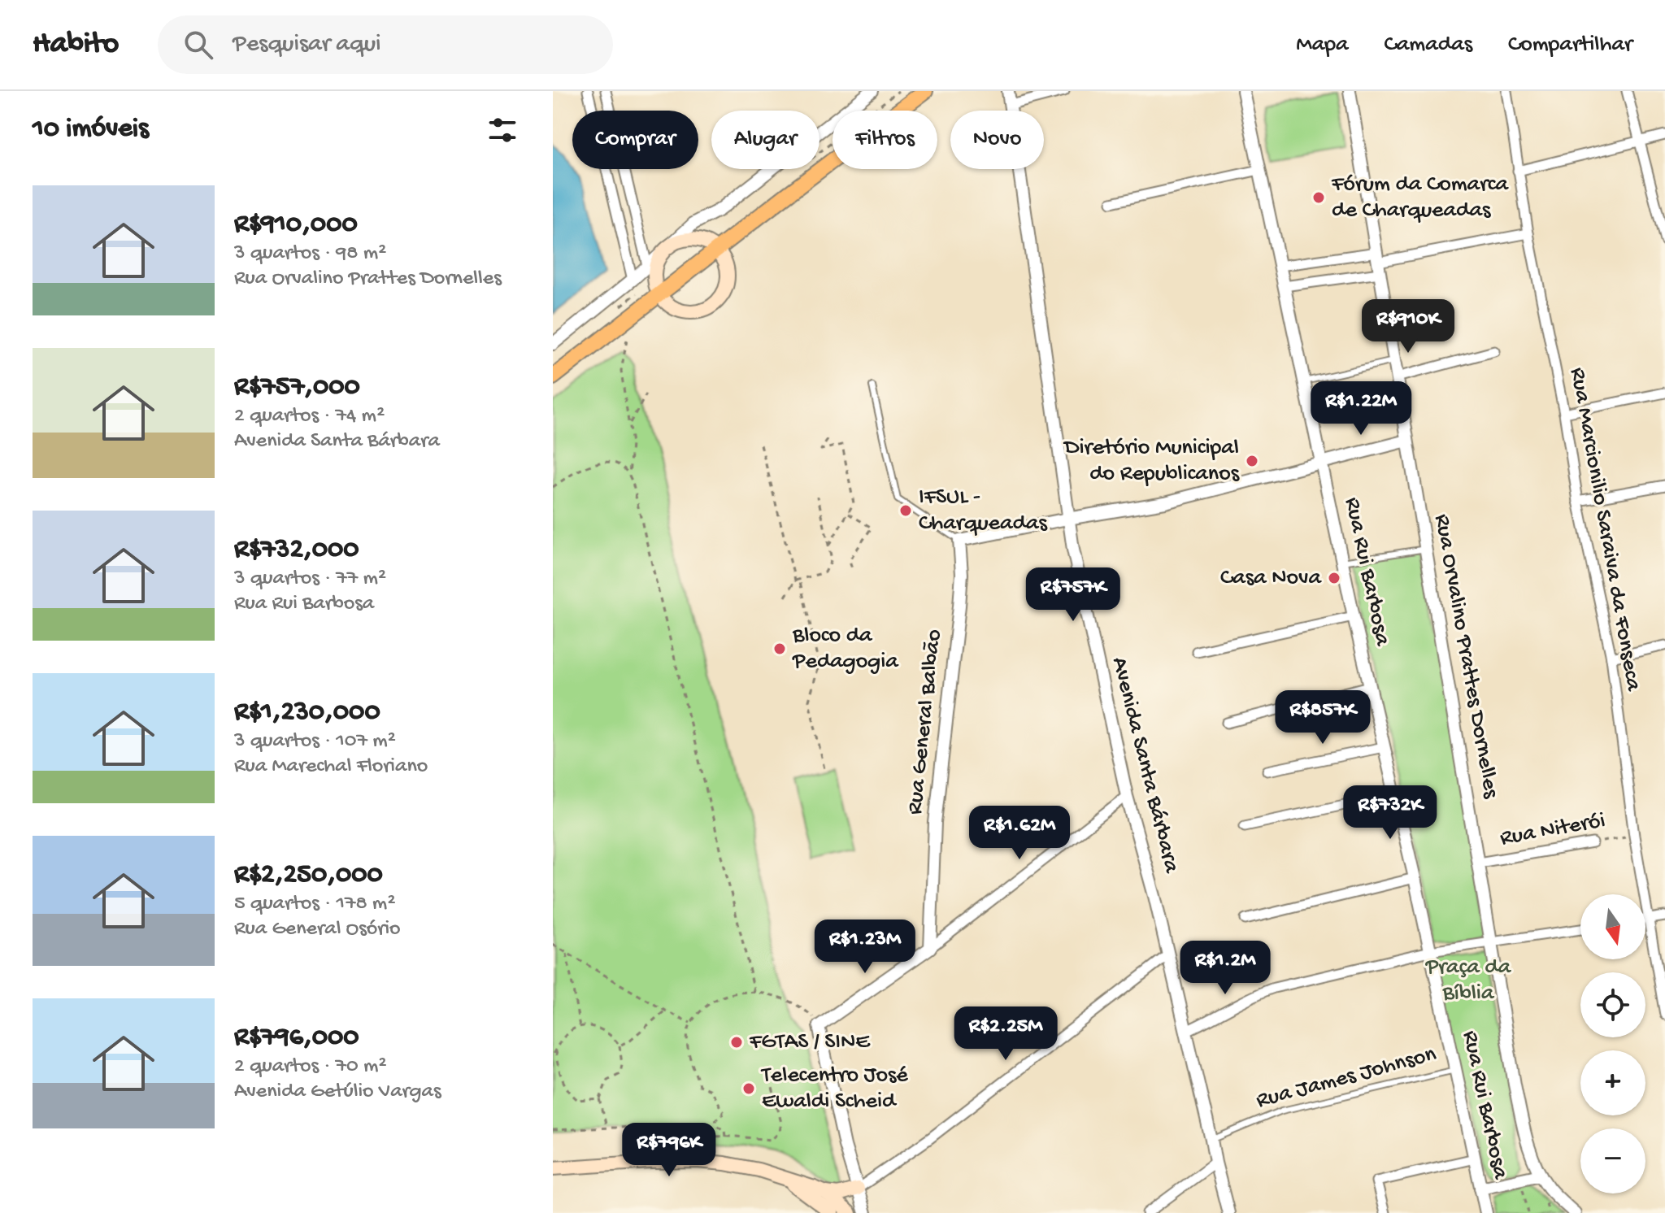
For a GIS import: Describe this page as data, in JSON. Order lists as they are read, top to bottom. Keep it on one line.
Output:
{"streets":{"street":["Rua Marcionilio Saraiva da Fonseca","Rua Rui Barbosa","Rua Orvalino Prattes Dornelles","Rua General Balbão","Avenida Santa Bárbara","Rua Niterói"],"lane":["Rua James Johnson"]},"crossings":[["Rua Marcionilio Saraiva da Fonseca","Rua Niterói"],["Rua Rui Barbosa","Rua James Johnson"],["Rua Orvalino Prattes Dornelles","Rua Niterói"],["Avenida Santa Bárbara","Rua James Johnson"]],"parks":["Praça da Bíblia"],"places":["Fórum da Comarca de Charqueadas","Diretório Municipal do Republicanos","IFSUL - Charqueadas","Casa Nova","Bloco da Pedagogia","FGTAS / SINE","Telecentro José Ewaldi Scheid"],"north":"bottom","page":{"header":"Habito","search":"Pesquisar aqui","nav":["Mapa","Camadas","Compartilhar"],"heading":"10 imóveis","chip":["Comprar","Alugar","Filtros","Novo"],"list":[{"name":"R$910,000","note":"3 quartos · 98 m² · Rua Orvalino Prattes Dornelles"},{"name":"R$757,000","note":"2 quartos · 74 m² · Avenida Santa Bárbara"},{"name":"R$732,000","note":"3 quartos · 77 m² · Rua Rui Barbosa"},{"name":"R$1,230,000","note":"3 quartos · 107 m² · Rua Marechal Floriano"},{"name":"R$2,250,000","note":"5 quartos · 178 m² · Rua General Osório"},{"name":"R$796,000","note":"2 quartos · 70 m² · Avenida Getúlio Vargas"}],"price":["R$910K","R$1.22M","R$757K","R$857K","R$732K","R$1.62M","R$1.23M","R$1.2M","R$2.25M","R$796K"],"map_buttons":["+","−"]}}
